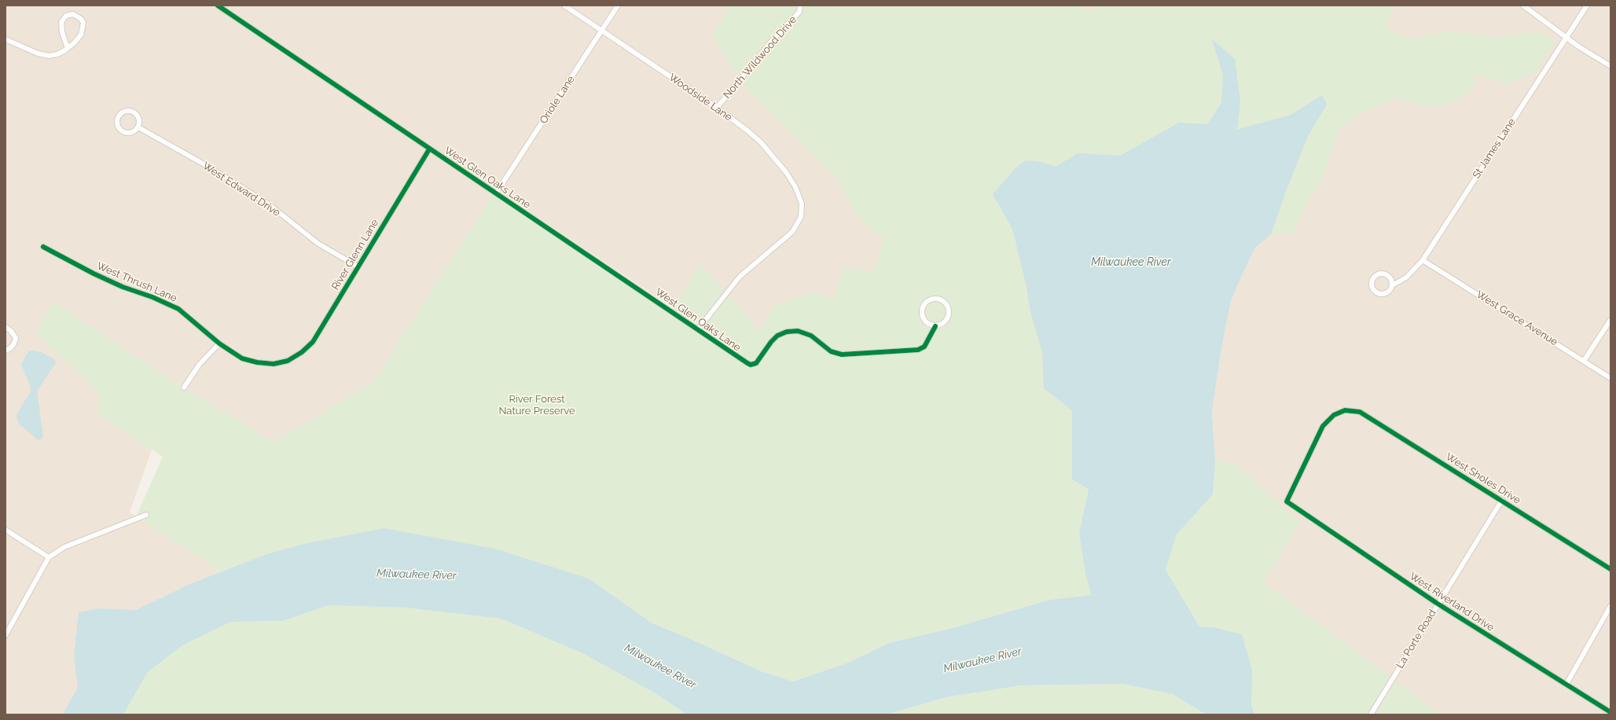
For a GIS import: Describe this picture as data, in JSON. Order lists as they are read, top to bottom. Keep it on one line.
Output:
{"streets":{"street":["North Wildwood Drive","Woodside Lane","Oriole Lane","St James Lane","West Glen Oaks Lane","West Edward Drive","River Glenn Lane","West Thrush Lane","West Grace Avenue","West Sholes Drive","West Riverland Drive","La Porte Road"]},"crossings":[["North Wildwood Drive","Woodside Lane"],["Woodside Lane","Oriole Lane"],["Woodside Lane","West Glen Oaks Lane"],["Oriole Lane","West Glen Oaks Lane"],["St James Lane","West Grace Avenue"],["West Glen Oaks Lane","River Glenn Lane"],["West Edward Drive","River Glenn Lane"],["River Glenn Lane","West Thrush Lane"],["West Sholes Drive","West Riverland Drive"],["West Sholes Drive","La Porte Road"],["West Riverland Drive","La Porte Road"]],"water":["Milwaukee River"],"parks":["River Forest Nature Preserve"]}
